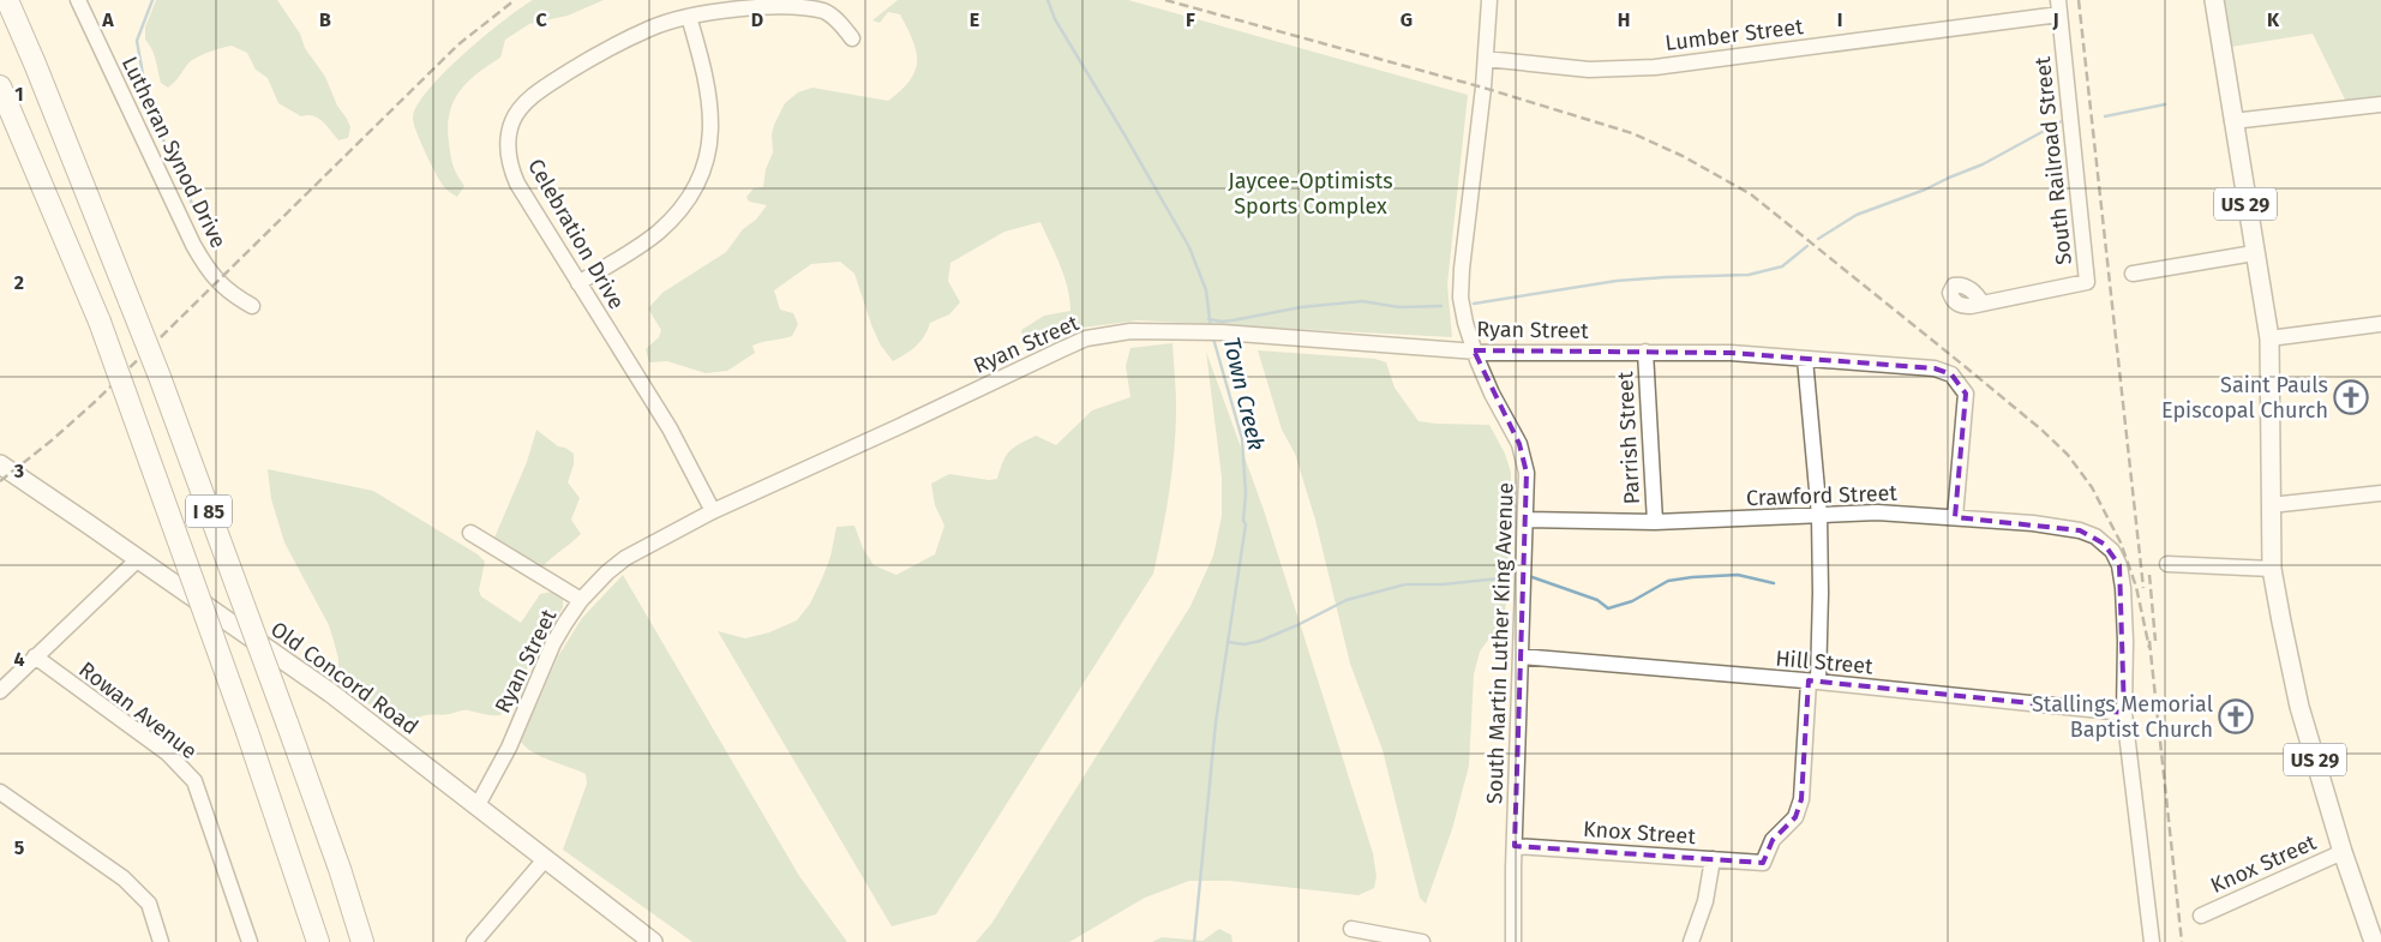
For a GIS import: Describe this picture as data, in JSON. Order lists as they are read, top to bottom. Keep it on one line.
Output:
{"streets":{"highway":["I 85"],"main road":["US 29","Old Concord Road"],"street":["Lumber Street","Lutheran Synod Drive","South Railroad Street","Celebration Drive","Ryan Street","Parrish Street","Crawford Street","South Martin Luther King Avenue","Hill Street","Rowan Avenue","Knox Street"]},"crossings":[["Lumber Street","South Railroad Street"],["Lumber Street","South Martin Luther King Avenue"],["US 29","Knox Street"],["Celebration Drive","Ryan Street"],["Ryan Street","Parrish Street"],["Ryan Street","Crawford Street"],["Ryan Street","South Martin Luther King Avenue"],["Ryan Street","Old Concord Road"],["Parrish Street","Crawford Street"],["Crawford Street","South Martin Luther King Avenue"],["Crawford Street","Hill Street"],["South Martin Luther King Avenue","Hill Street"],["South Martin Luther King Avenue","Knox Street"],["Hill Street","Knox Street"]],"water":["Town Creek"],"parks":["Jaycee-Optimists Sports Complex"],"places":{"church":["Saint Pauls Episcopal Church","Stallings Memorial Baptist Church"]},"grid":{"columns":["A","B","C","D","E","F","G","H","I","J","K"],"rows":["1","2","3","4","5"]}}
